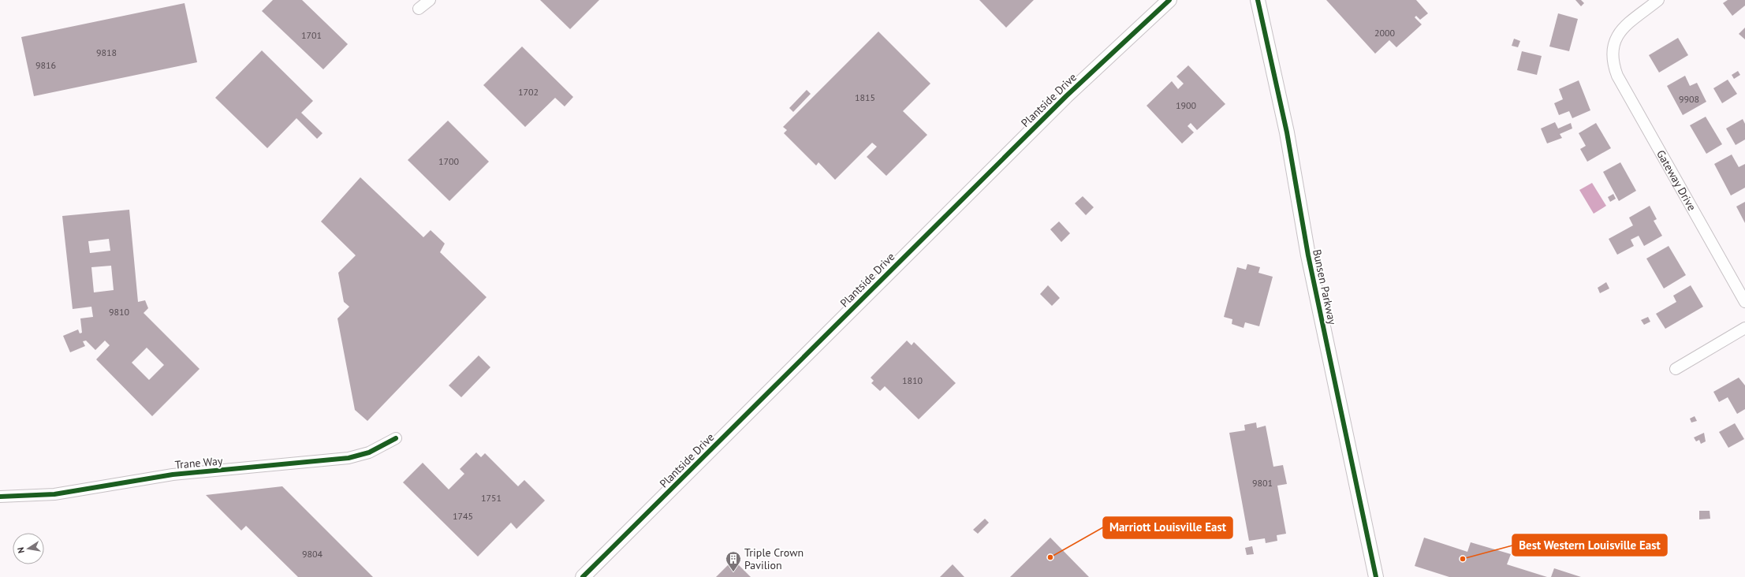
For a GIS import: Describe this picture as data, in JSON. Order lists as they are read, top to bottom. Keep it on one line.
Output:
{"streets":{"street":["Plantside Drive","Gateway Drive","Bunsen Parkway","Trane Way"]},"places":{"other":["Marriott Louisville East","Best Western Louisville East"],"building":["Triple Crown Pavilion"]},"house_numbers":["2000","1701","9818","9816","1702","1815","9908","1900","1700","9810","1810","9801","1751","1745","9804"],"north":"left"}
